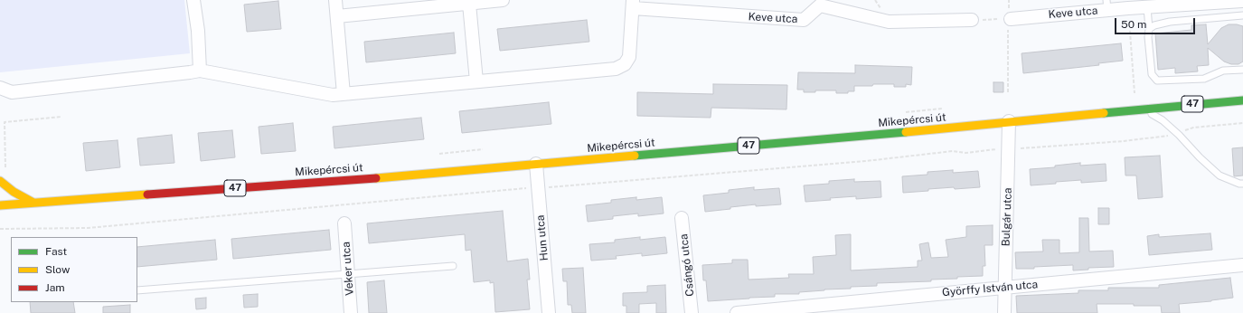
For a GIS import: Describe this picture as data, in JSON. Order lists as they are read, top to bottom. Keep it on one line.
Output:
{"streets":{"main road":["47","Mikepércsi út"],"street":["Keve utca","Bulgár utca","Hun utca","Csángó utca","Veker utca","Györffy István utca"]},"crossings":[["Mikepércsi út","Bulgár utca"],["Mikepércsi út","Hun utca"],["Bulgár utca","Györffy István utca"]],"legend":["Fast","Slow","Jam"],"scale_bar":"50 m"}
